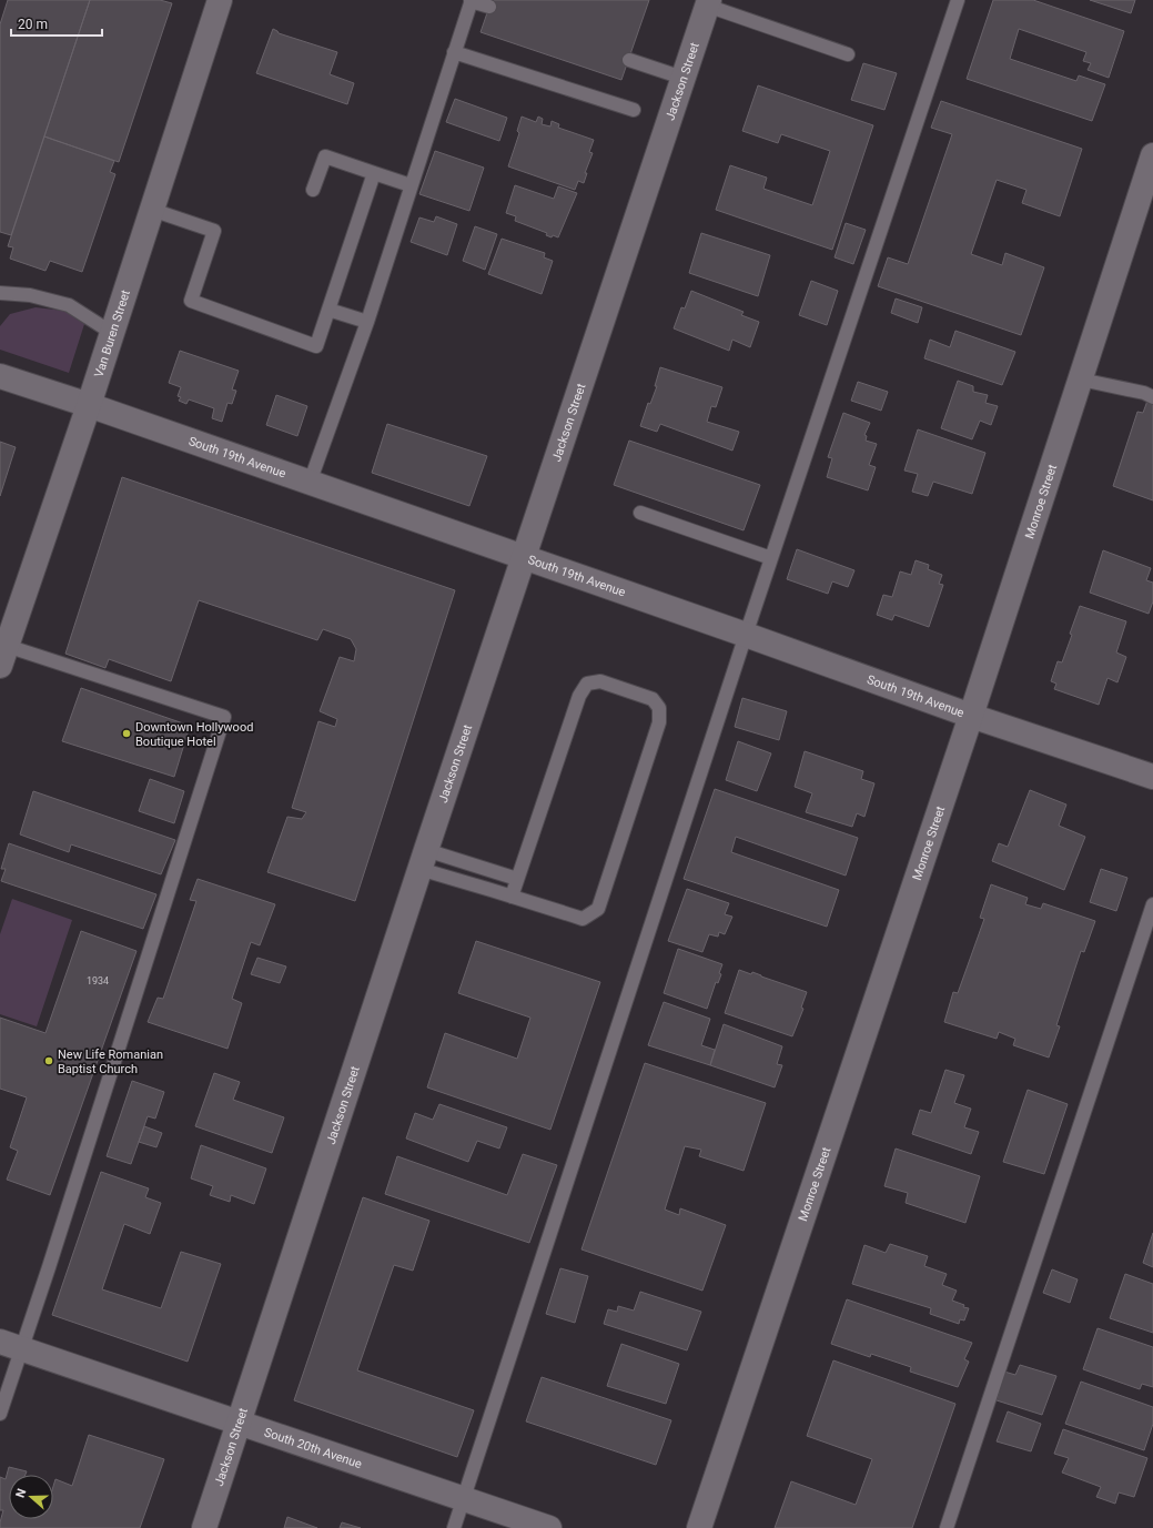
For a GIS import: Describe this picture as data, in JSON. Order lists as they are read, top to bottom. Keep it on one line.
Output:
{"streets":{"street":["Jackson Street","Van Buren Street","South 19th Avenue","Monroe Street","South 20th Avenue"]},"crossings":[["Jackson Street","South 19th Avenue"],["Jackson Street","South 20th Avenue"],["Van Buren Street","South 19th Avenue"],["South 19th Avenue","Monroe Street"]],"places":["Downtown Hollywood Boutique Hotel","New Life Romanian Baptist Church"],"house_numbers":["1934"],"scale_bar":"20 m","north":"left"}
